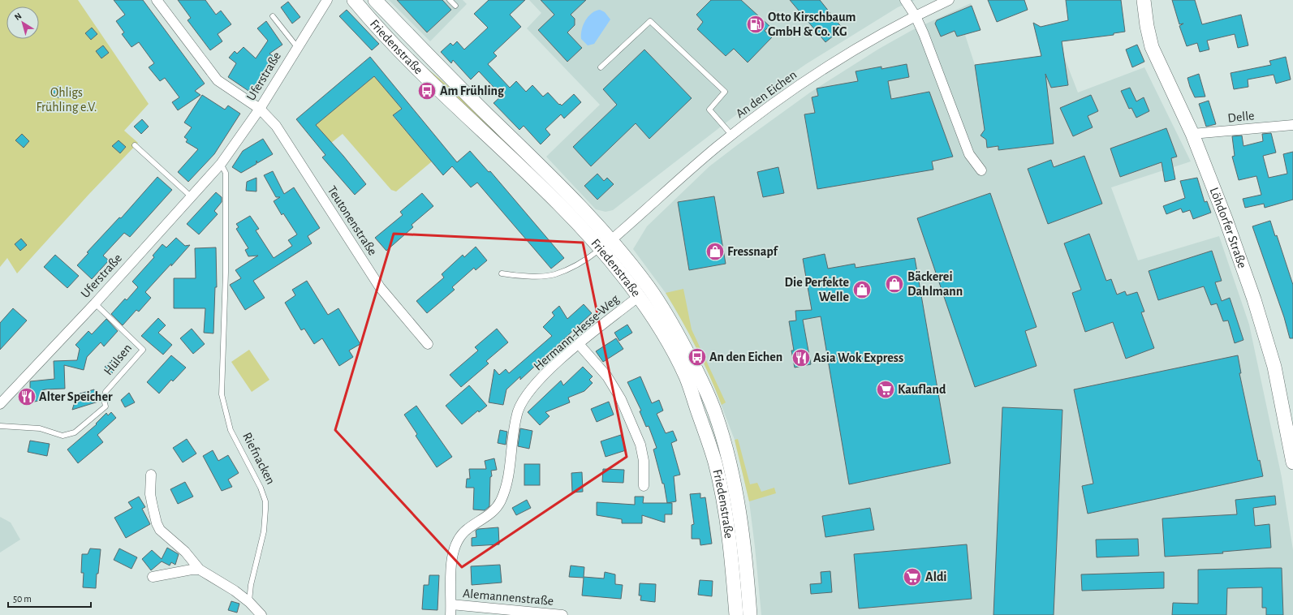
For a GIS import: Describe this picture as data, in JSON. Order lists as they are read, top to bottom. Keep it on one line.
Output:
{"streets":{"main road":["Friedenstraße","Löhdorfer Straße"],"street":["Uferstraße","An den Eichen","Delle","Teutonenstraße","Hermann-Hesse-Weg","Alemannenstraße"],"lane":["Hülsen","Riefnacken"]},"crossings":[["Friedenstraße","An den Eichen"],["Friedenstraße","Hermann-Hesse-Weg"],["Uferstraße","Teutonenstraße"],["Uferstraße","Hülsen"],["Uferstraße","Riefnacken"],["Delle","Löhdorfer Straße"],["Hermann-Hesse-Weg","Alemannenstraße"]],"parks":["Ohligs Frühling e.V."],"places":{"fuel station":["Otto Kirschbaum GmbH & Co. KG"],"bus stop":["Am Frühling","An den Eichen"],"shop":["Fressnapf","Bäckerei Dahlmann","Die Perfekte Welle"],"restaurant":["Asia Wok Express","Alter Speicher"],"supermarket":["Kaufland","Aldi"]},"scale_bar":"50 m","north":"top left"}
